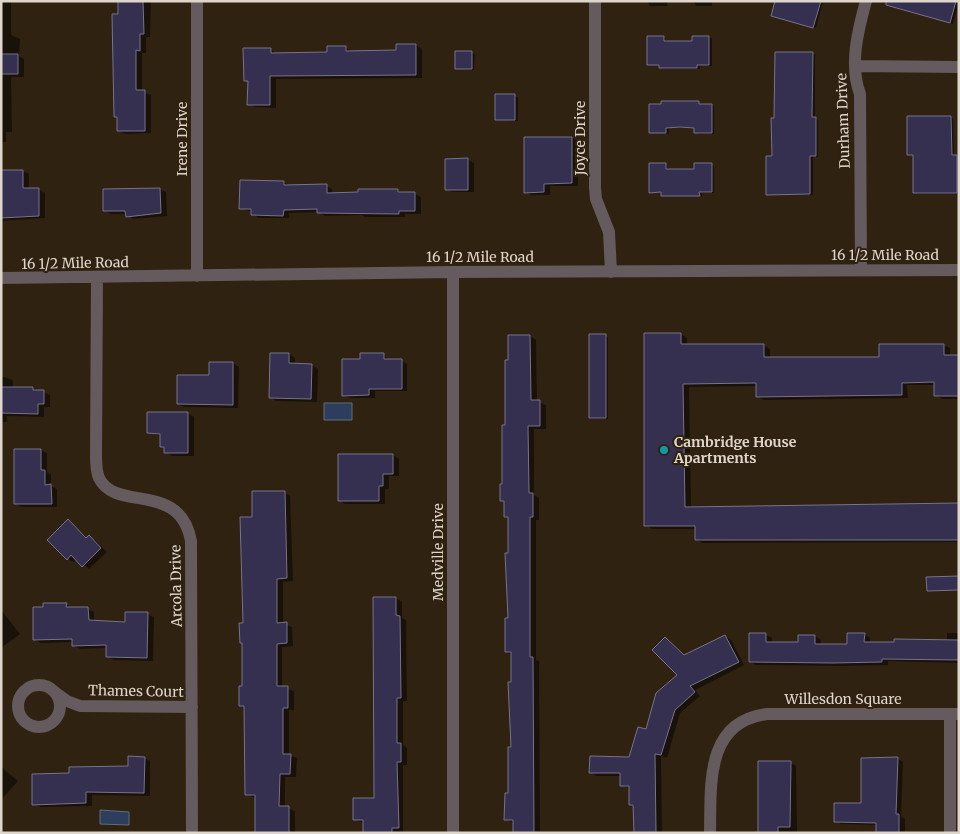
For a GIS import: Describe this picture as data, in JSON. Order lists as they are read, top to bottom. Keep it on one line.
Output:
{"streets":{"street":["Durham Drive","Joyce Drive","Irene Drive","16 1/2 Mile Road","Medville Drive","Arcola Drive","Thames Court","Willesdon Square"]},"crossings":[["Durham Drive","16 1/2 Mile Road"],["Joyce Drive","16 1/2 Mile Road"],["Irene Drive","16 1/2 Mile Road"],["16 1/2 Mile Road","Medville Drive"],["16 1/2 Mile Road","Arcola Drive"],["Arcola Drive","Thames Court"]],"places":["Cambridge House Apartments"]}
